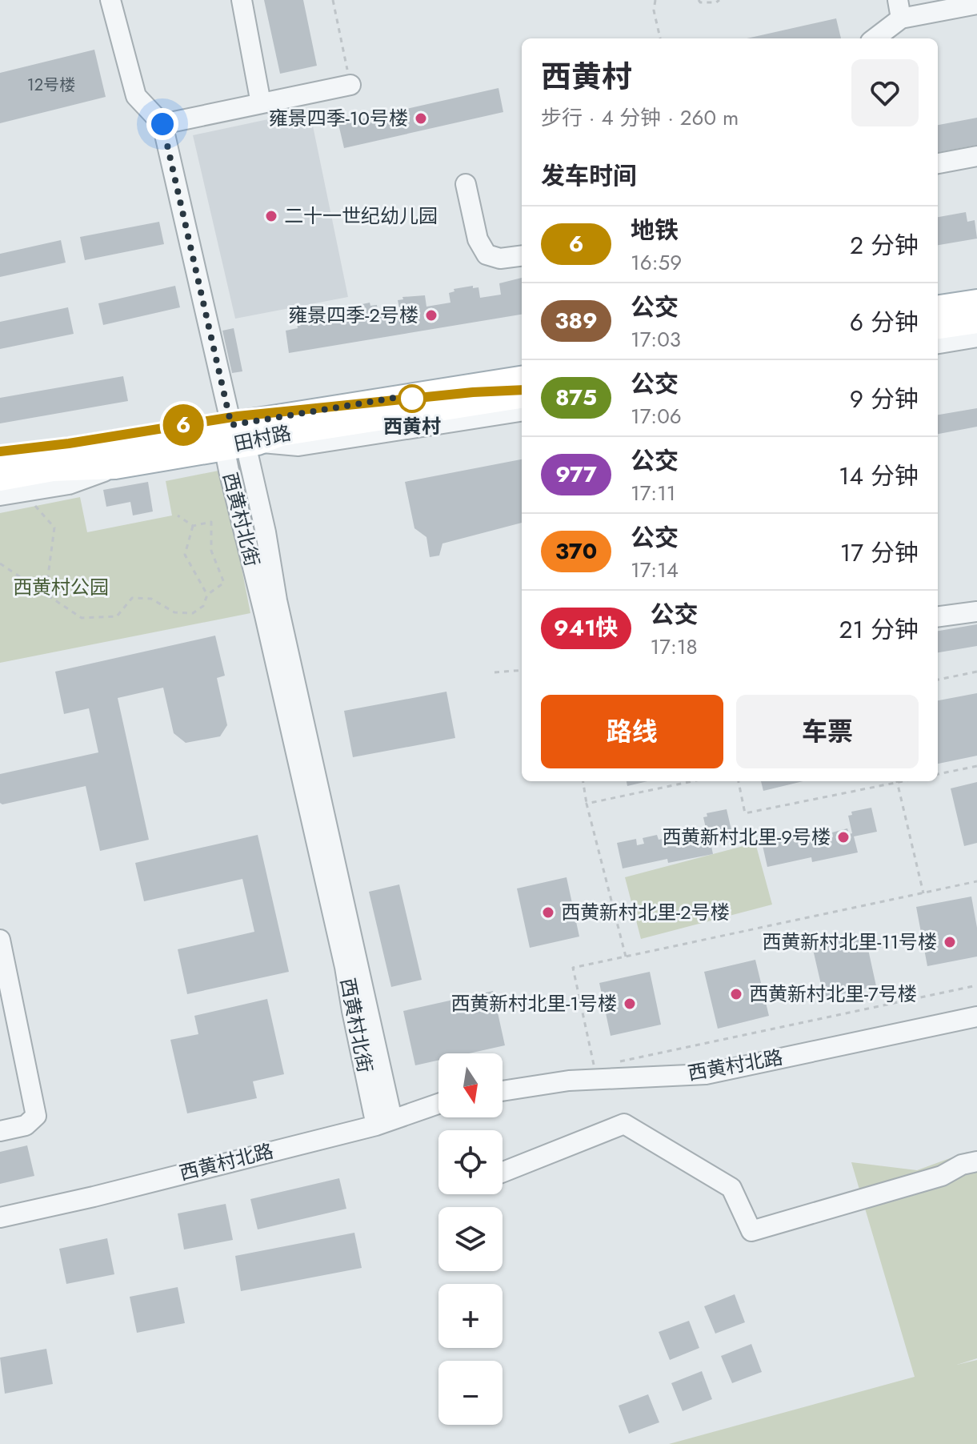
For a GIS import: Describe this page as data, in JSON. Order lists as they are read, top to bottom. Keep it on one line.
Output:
{"streets":{"main road":["田村路"],"street":["西黄村北街","西黄村北路"]},"crossings":[["田村路","西黄村北街"],["西黄村北街","西黄村北路"]],"parks":["西黄村公园"],"places":["雍景四季-10号楼","二十一世纪幼儿园","雍景四季-2号楼","西黄村","西黄新村北里-9号楼","西黄新村北里-2号楼","西黄新村北里-11号楼","西黄新村北里-7号楼","西黄新村北里-1号楼"],"lines":["metro line 6"],"house_numbers":["12号楼"],"north":"bottom","page":{"on_map":"6","heading":[["西黄村","步行 · 4 分钟 · 260 m"],"发车时间"],"list":[{"mark":"6","name":"地铁","note":"16:59","value":"2 分钟"},{"mark":"389","name":"公交","note":"17:03","value":"6 分钟"},{"mark":"875","name":"公交","note":"17:06","value":"9 分钟"},{"mark":"977","name":"公交","note":"17:11","value":"14 分钟"},{"mark":"370","name":"公交","note":"17:14","value":"17 分钟"},{"mark":"941快","name":"公交","note":"17:18","value":"21 分钟"}],"buttons":["路线","车票"],"map_buttons":["+","−"]}}
